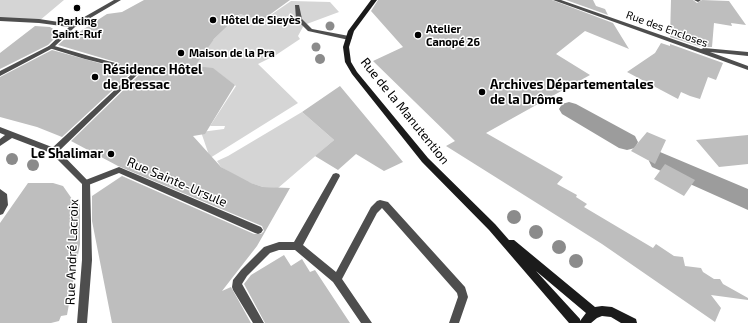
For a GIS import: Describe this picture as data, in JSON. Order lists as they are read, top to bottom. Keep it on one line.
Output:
{"streets":{"main road":["Rue de la Manutention"],"street":["Rue des Encloses","Rue Sainte-Ursule","Rue André Lacroix"]},"crossings":[["Rue Sainte-Ursule","Rue André Lacroix"]],"places":["Parking Saint-Ruf","Hôtel de Sieyès","Atelier Canopé 26","Maison de la Pra","Résidence Hôtel de Bressac","Archives Départementales de la Drôme","Le Shalimar"]}
